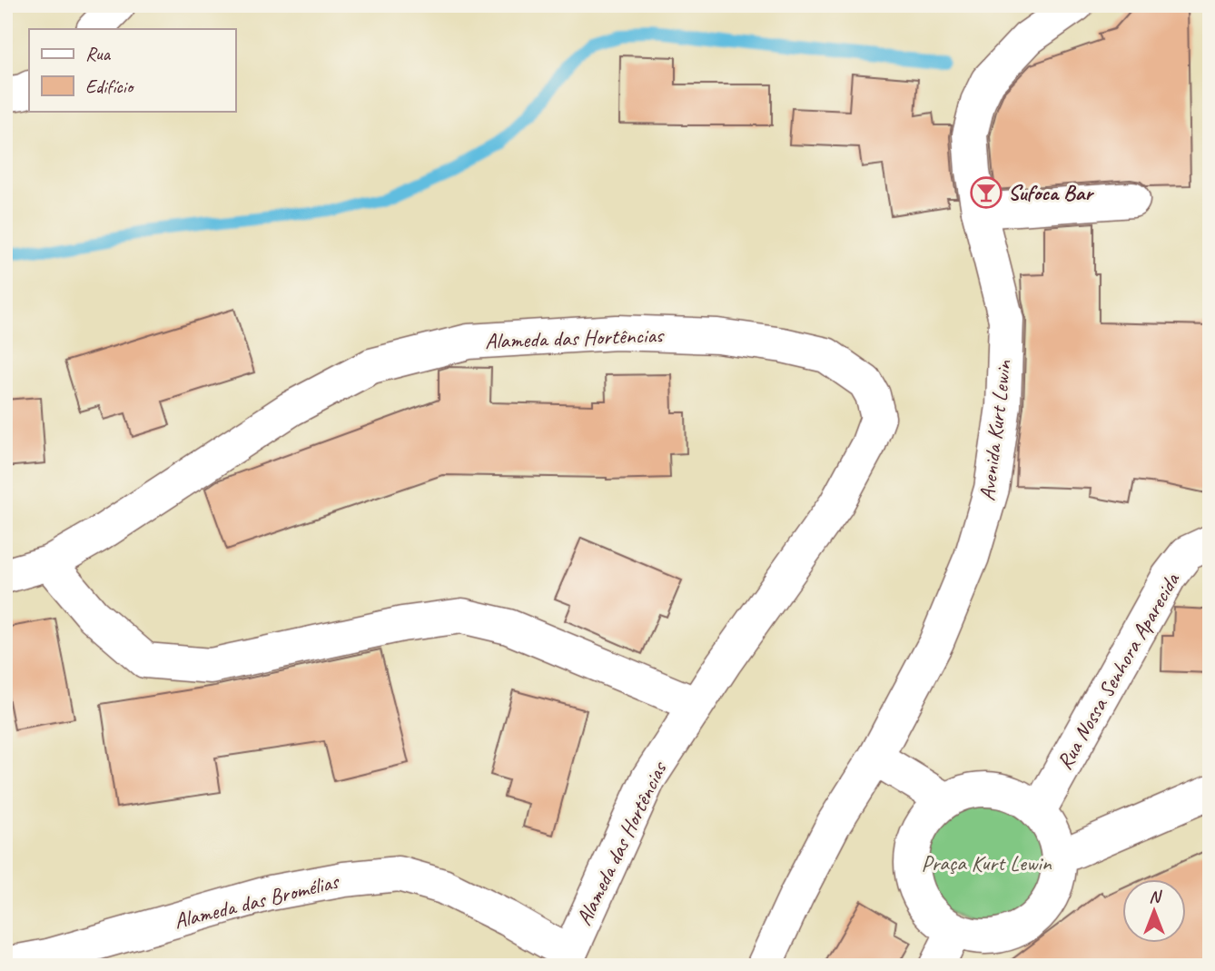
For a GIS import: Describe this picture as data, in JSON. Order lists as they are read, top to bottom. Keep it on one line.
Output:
{"streets":{"street":["Alameda das Hortências","Avenida Kurt Lewin","Rua Nossa Senhora Aparecida","Alameda das Bromélias"]},"crossings":[["Alameda das Hortências","Alameda das Bromélias"]],"parks":["Praça Kurt Lewin"],"places":{"bar":["Sufoca Bar"]},"legend":["Rua","Edifício"],"north":"top"}
